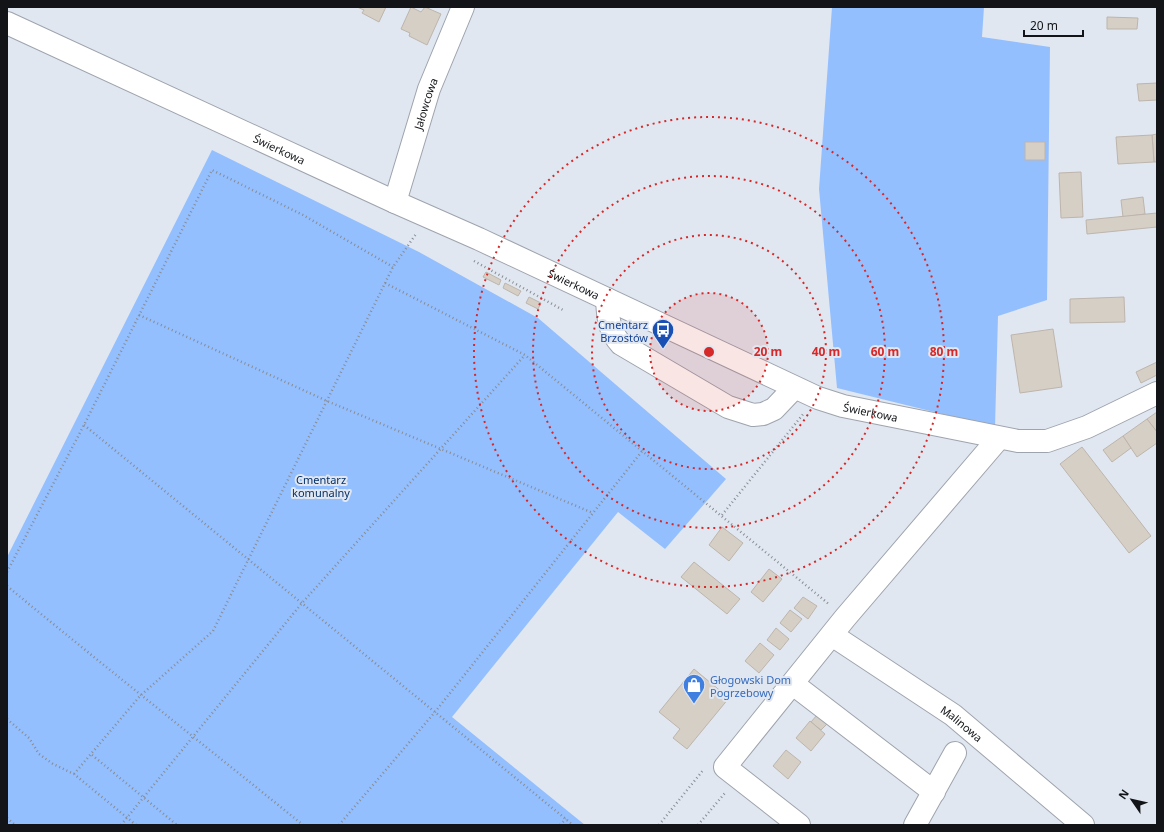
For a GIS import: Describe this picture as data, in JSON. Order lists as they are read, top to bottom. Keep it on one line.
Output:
{"streets":{"street":["Jałowcowa","Świerkowa","Malinowa"]},"crossings":[["Jałowcowa","Świerkowa"]],"parks":["Cmentarz komunalny"],"places":{"bus stop":["Cmentarz Brzostów"],"shop":["Głogowski Dom Pogrzebowy"]},"scale_bar":"20 m","north":"top left","rings":["20 m","40 m","60 m","80 m"]}
